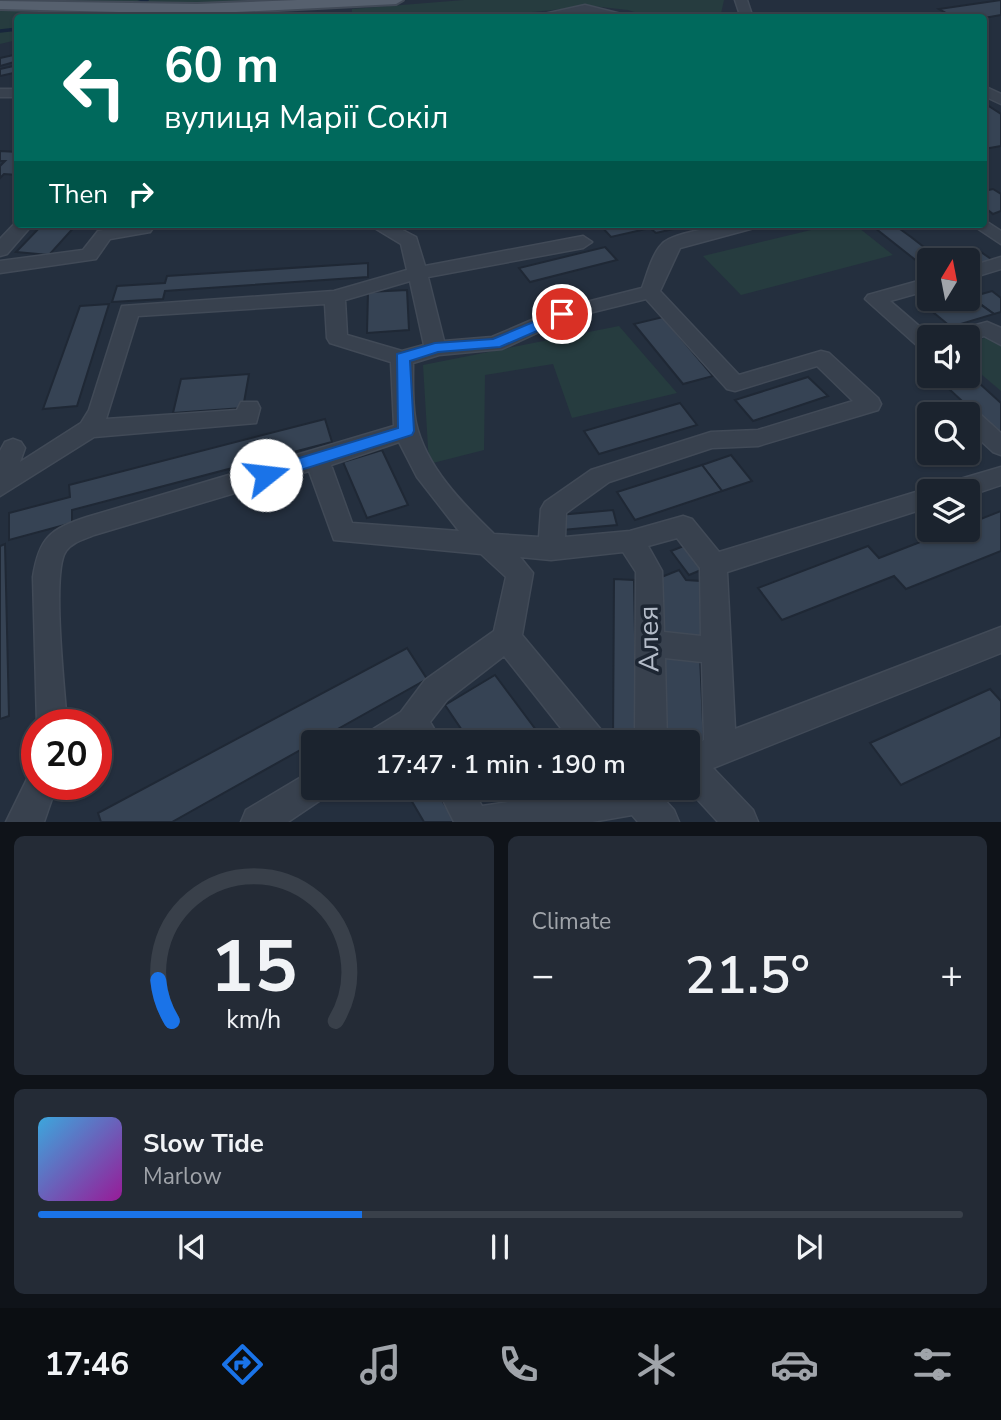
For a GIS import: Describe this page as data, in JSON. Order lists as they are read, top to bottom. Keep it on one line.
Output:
{"streets":{"street":["Алея"]},"north":"top","page":{"turn":["60 m","вулиця Марії Сокіл"],"then":"Then","limit":"20","trip":"17:47 · 1 min · 190 m","tile":"Climate","heat":["−","21.5°","+"],"song":["Slow Tide","Marlow"],"tabs":"17:46","gauge":["15","km/h"]}}
